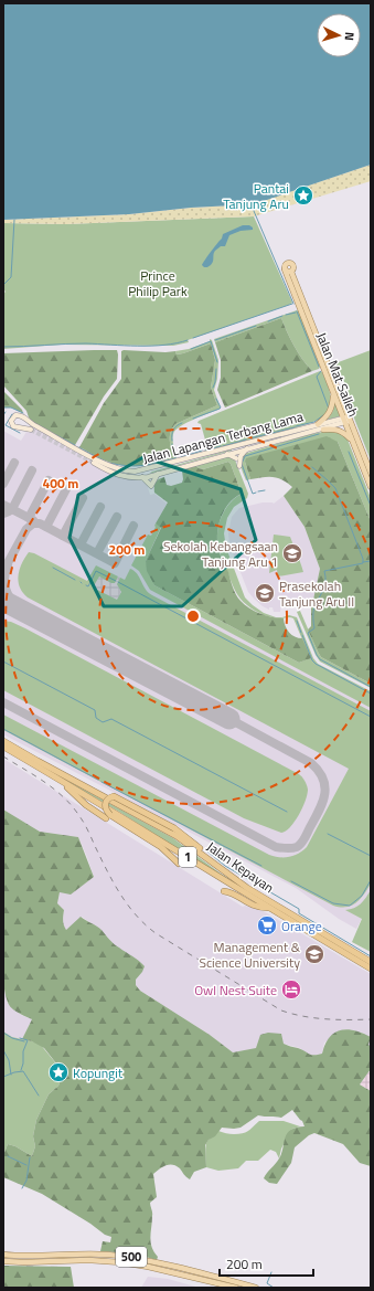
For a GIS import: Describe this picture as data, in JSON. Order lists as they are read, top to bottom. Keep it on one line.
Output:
{"streets":{"highway":["1","Jalan Kepayan"],"main road":["Jalan Mat Salleh","Jalan Lapangan Terbang Lama","500"]},"crossings":[["Jalan Mat Salleh","Jalan Lapangan Terbang Lama"]],"parks":["Prince Philip Park"],"places":{"place":["Pantai Tanjung Aru","Kopungit"],"school or university":["Sekolah Kebangsaan Tanjung Aru 1","Prasekolah Tanjung Aru II","Management & Science University"],"supermarket":["Orange"],"hotel":["Owl Nest Suite"]},"scale_bar":"200 m","north":"right","rings":["400 m","200 m"]}
